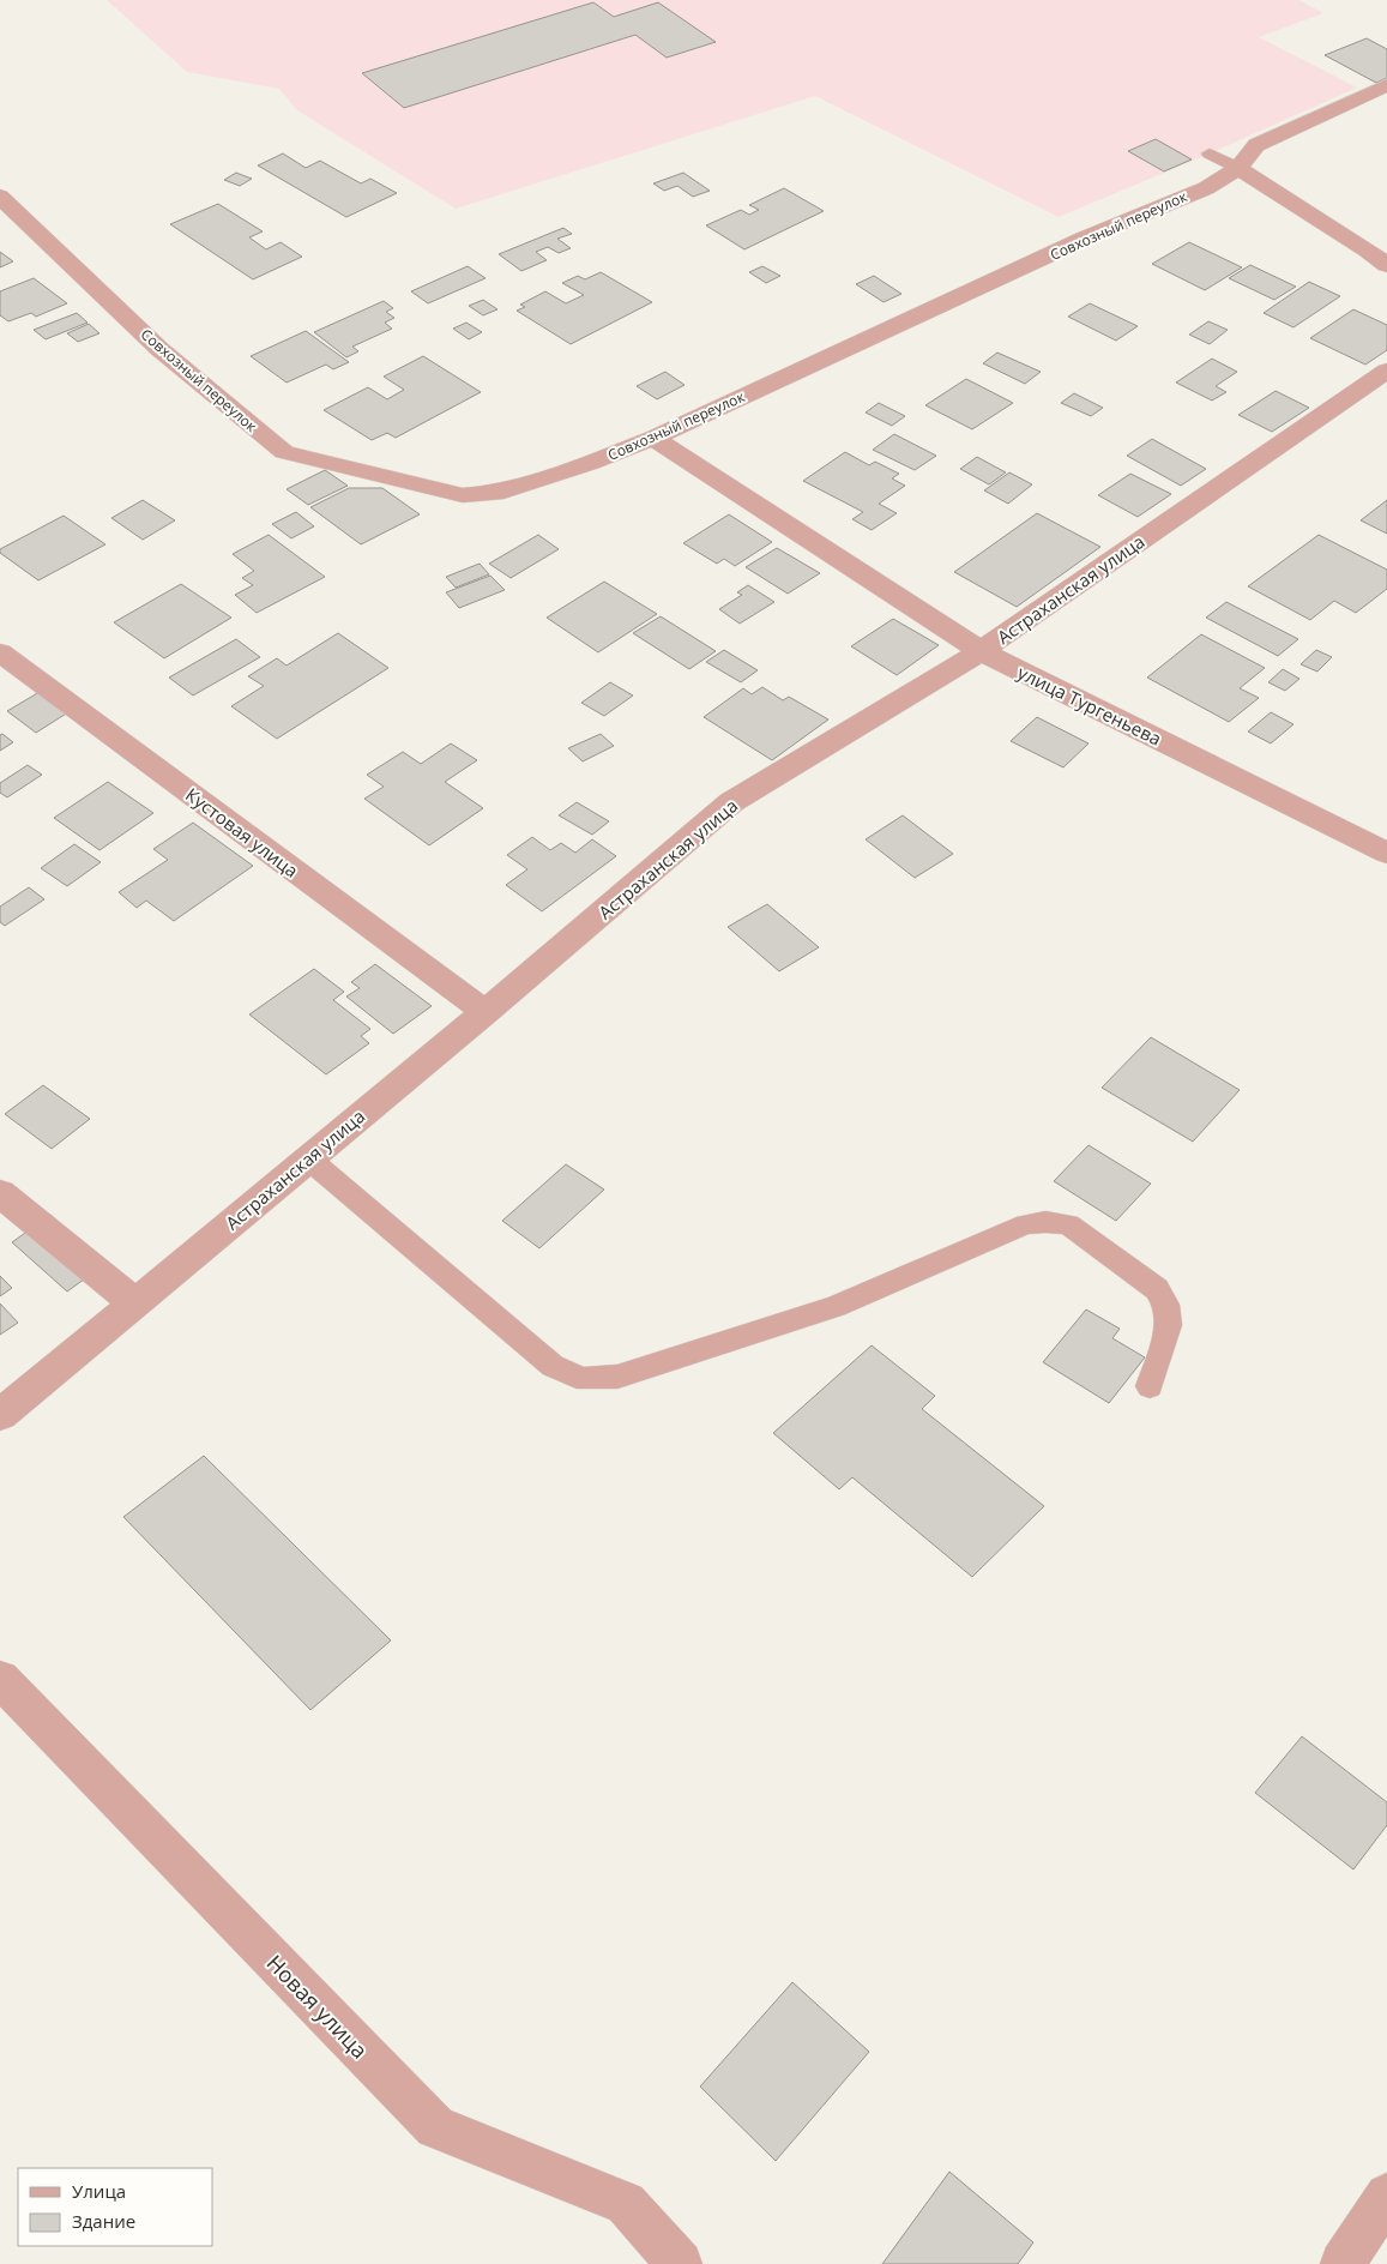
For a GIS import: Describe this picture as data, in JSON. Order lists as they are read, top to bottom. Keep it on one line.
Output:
{"streets":{"street":["Совхозный переулок","Астраханская улица","улица Тургеньева","Кустовая улица","Новая улица"]},"crossings":[["Совхозный переулок","улица Тургеньева"],["Астраханская улица","улица Тургеньева"],["Астраханская улица","Кустовая улица"]],"legend":["Улица","Здание"]}
